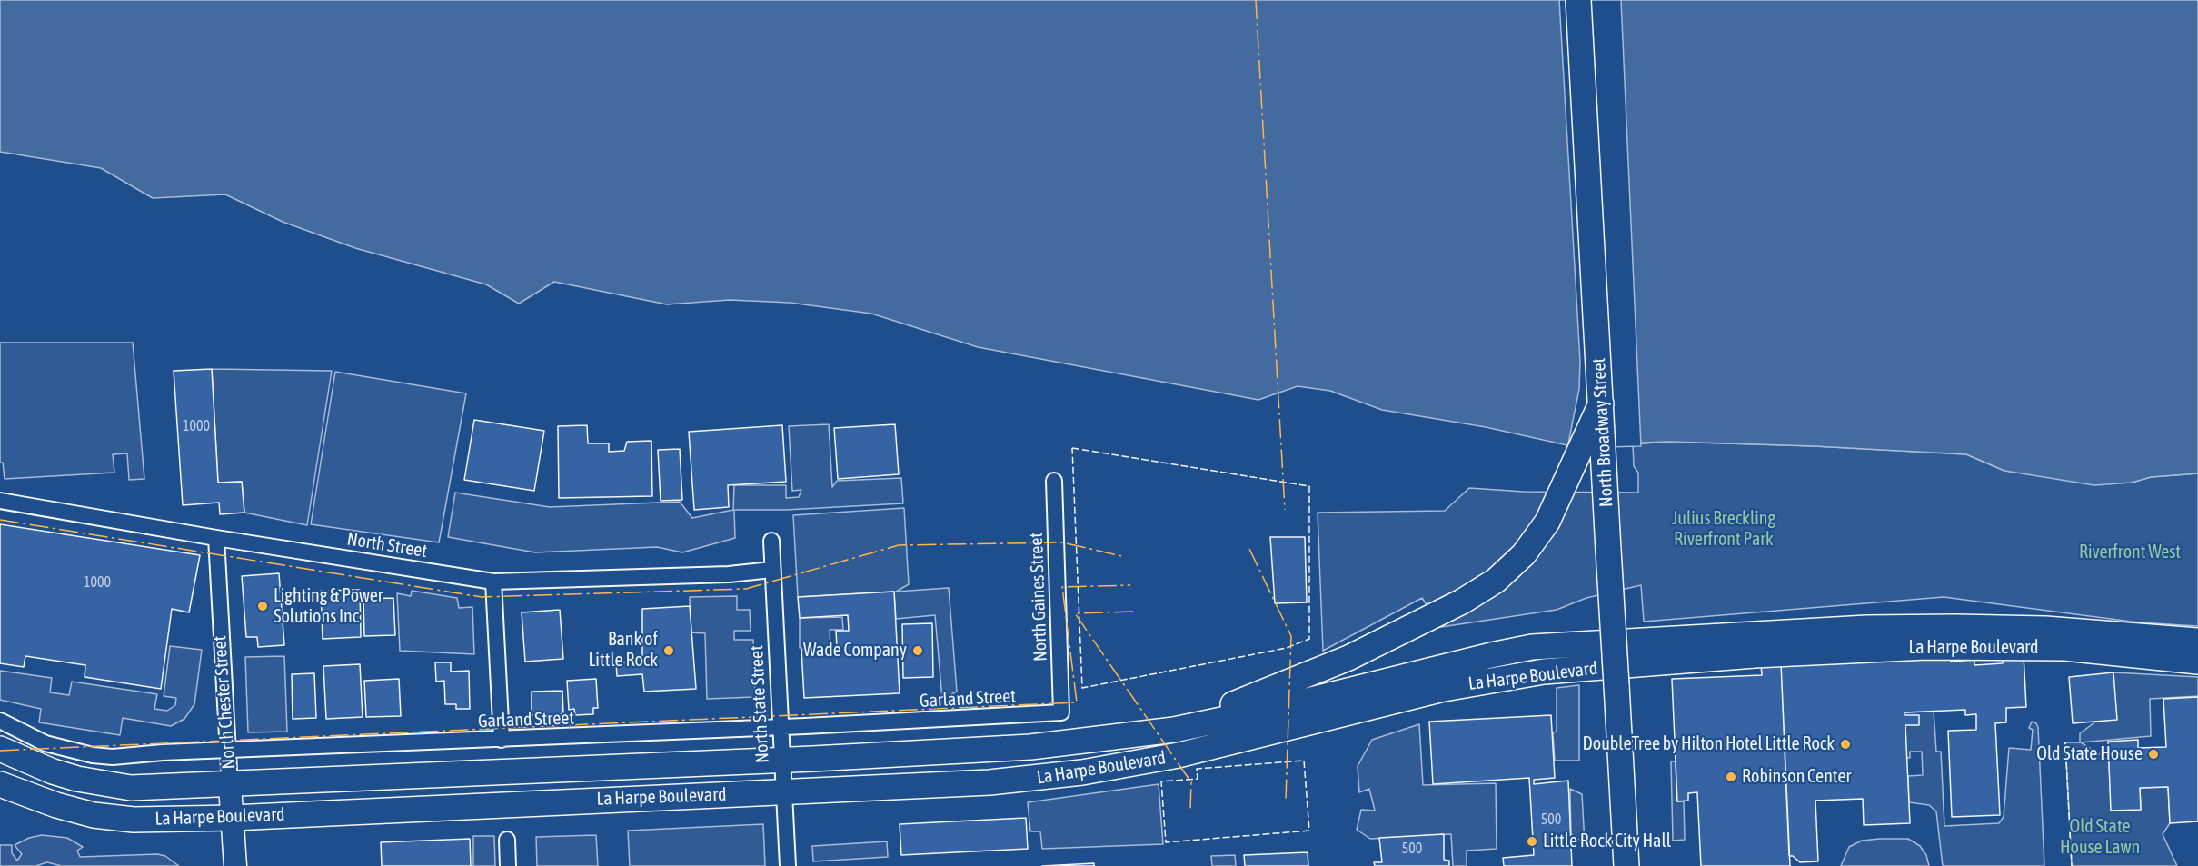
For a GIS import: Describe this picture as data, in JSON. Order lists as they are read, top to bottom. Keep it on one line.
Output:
{"streets":{"main road":["North Broadway Street","La Harpe Boulevard","North Chester Street"],"street":["North Street","North Gaines Street","Garland Street","North State Street"]},"crossings":[["North Street","North Chester Street"],["North Street","North State Street"],["North Gaines Street","Garland Street"],["La Harpe Boulevard","North Chester Street"],["La Harpe Boulevard","North State Street"],["Garland Street","North Chester Street"],["Garland Street","North State Street"]],"parks":["Julius Breckling Riverfront Park","Riverfront West","Old State House Lawn"],"places":["Lighting & Power Solutions Inc","Bank of Little Rock","Wade Company","DoubleTree by Hilton Hotel Little Rock","Old State House","Robinson Center","Little Rock City Hall"],"house_numbers":["1000","1000","500","500"]}
